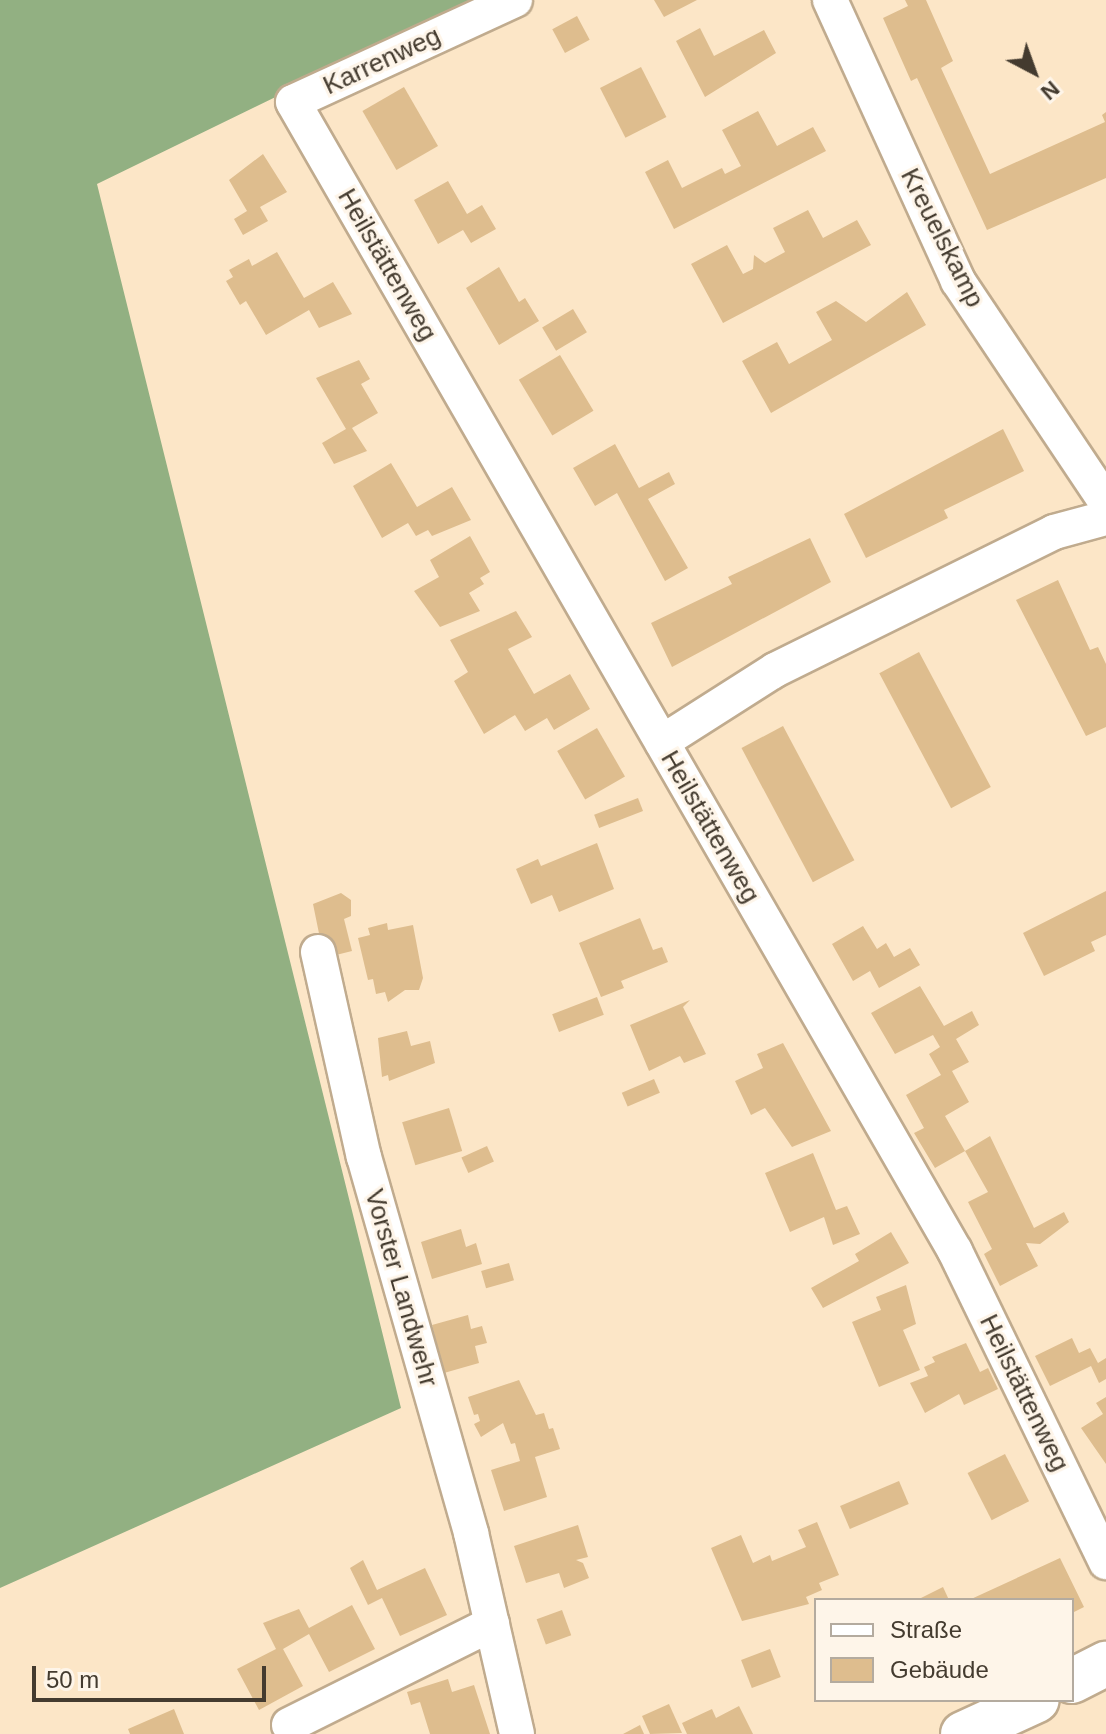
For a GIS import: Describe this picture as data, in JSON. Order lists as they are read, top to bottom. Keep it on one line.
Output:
{"streets":{"street":["Karrenweg","Kreuelskamp","Heilstättenweg","Vorster Landwehr"]},"crossings":[["Karrenweg","Heilstättenweg"]],"legend":["Straße","Gebäude"],"scale_bar":"50 m","north":"bottom right"}
